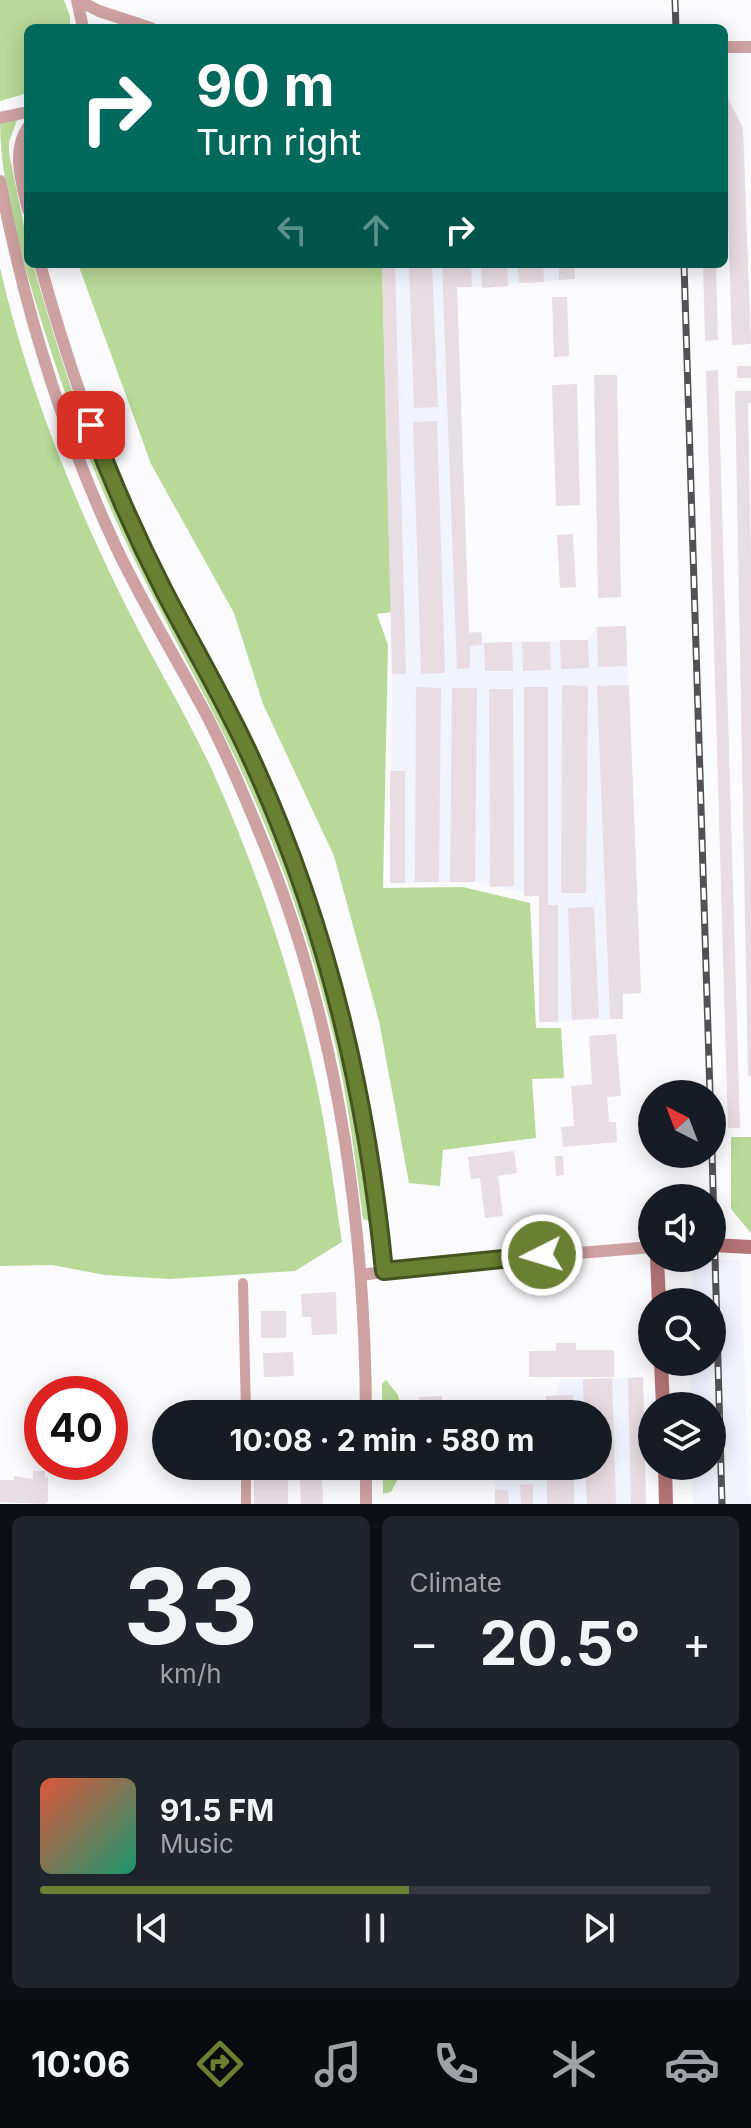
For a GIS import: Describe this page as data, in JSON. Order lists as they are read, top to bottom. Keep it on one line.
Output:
{"north":"top left","page":{"turn":["90 m","Turn right"],"limit":"40","trip":"10:08 · 2 min · 580 m","tile":[["33","km/h"],"Climate"],"heat":["−","20.5°","+"],"song":["91.5 FM","Music"],"tabs":"10:06"}}
